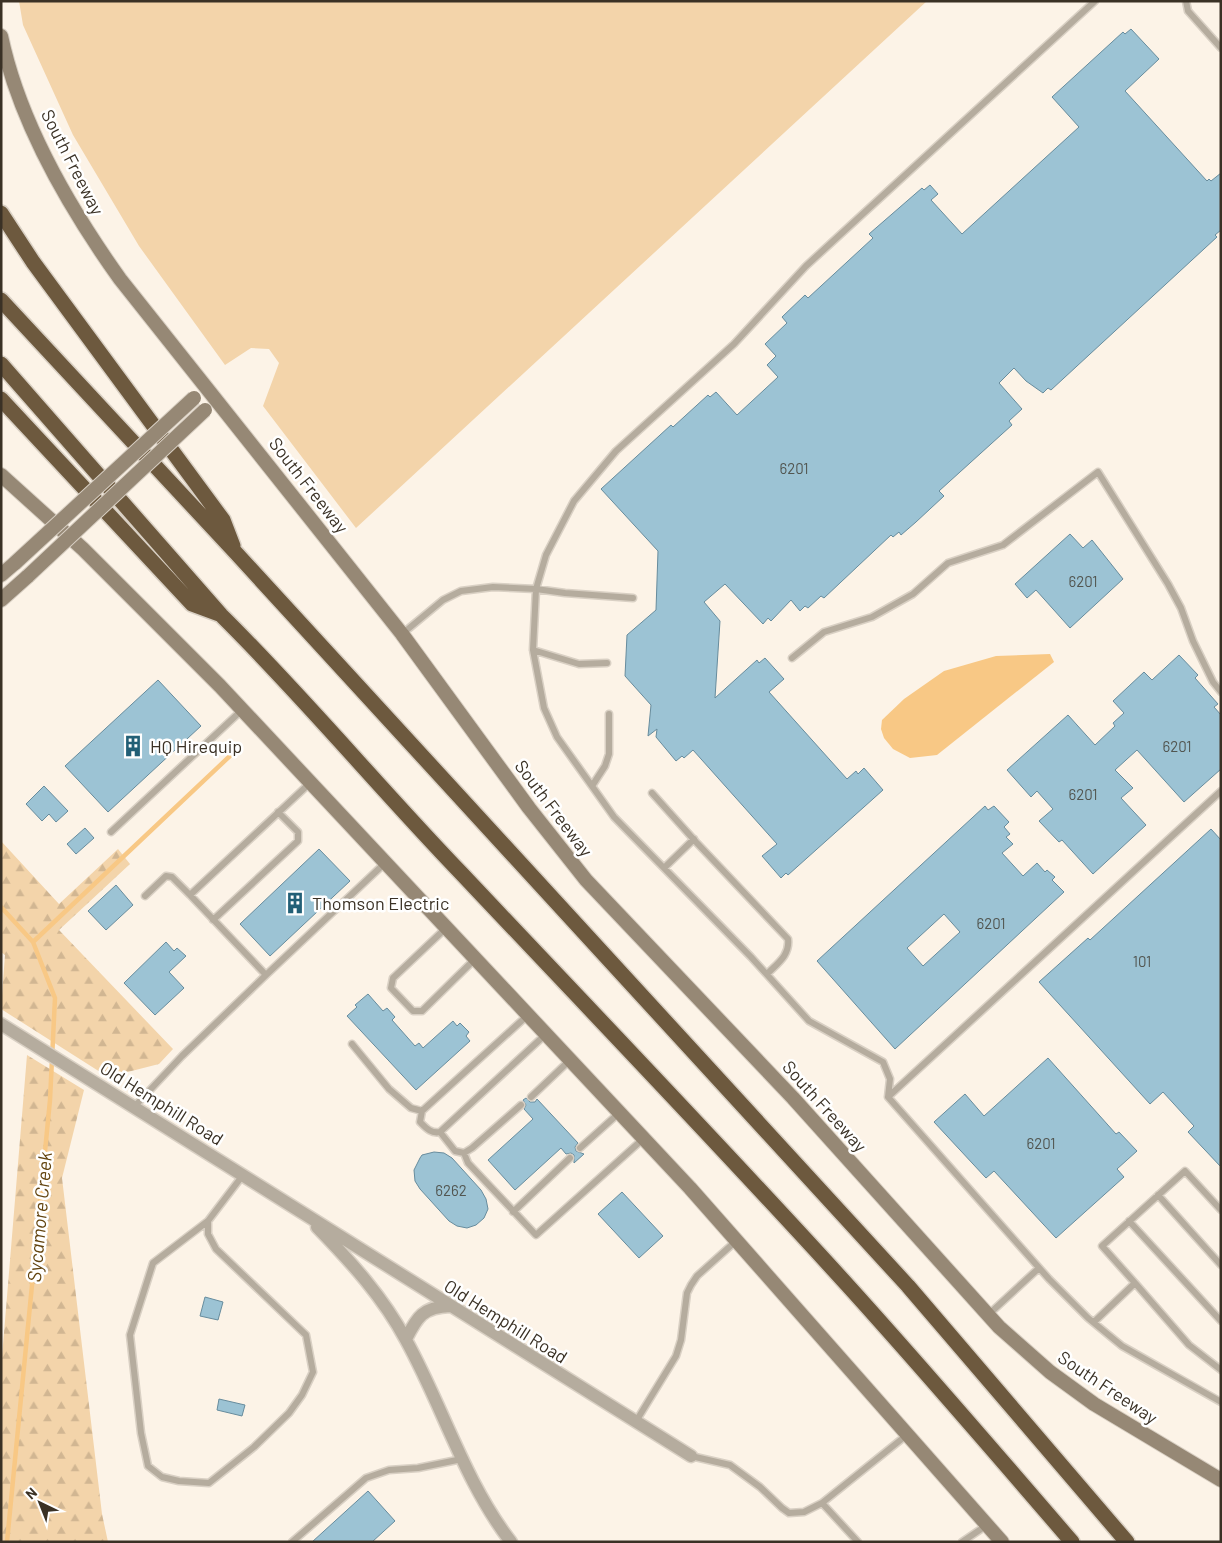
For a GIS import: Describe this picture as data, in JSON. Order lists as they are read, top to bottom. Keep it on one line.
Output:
{"streets":{"main road":["South Freeway"],"street":["Old Hemphill Road"]},"water":["Sycamore Creek"],"places":{"building":["HQ Hirequip","Thomson Electric"]},"house_numbers":["6201","6201","6201","6201","6201","101","6201","6262"],"north":"top left"}
